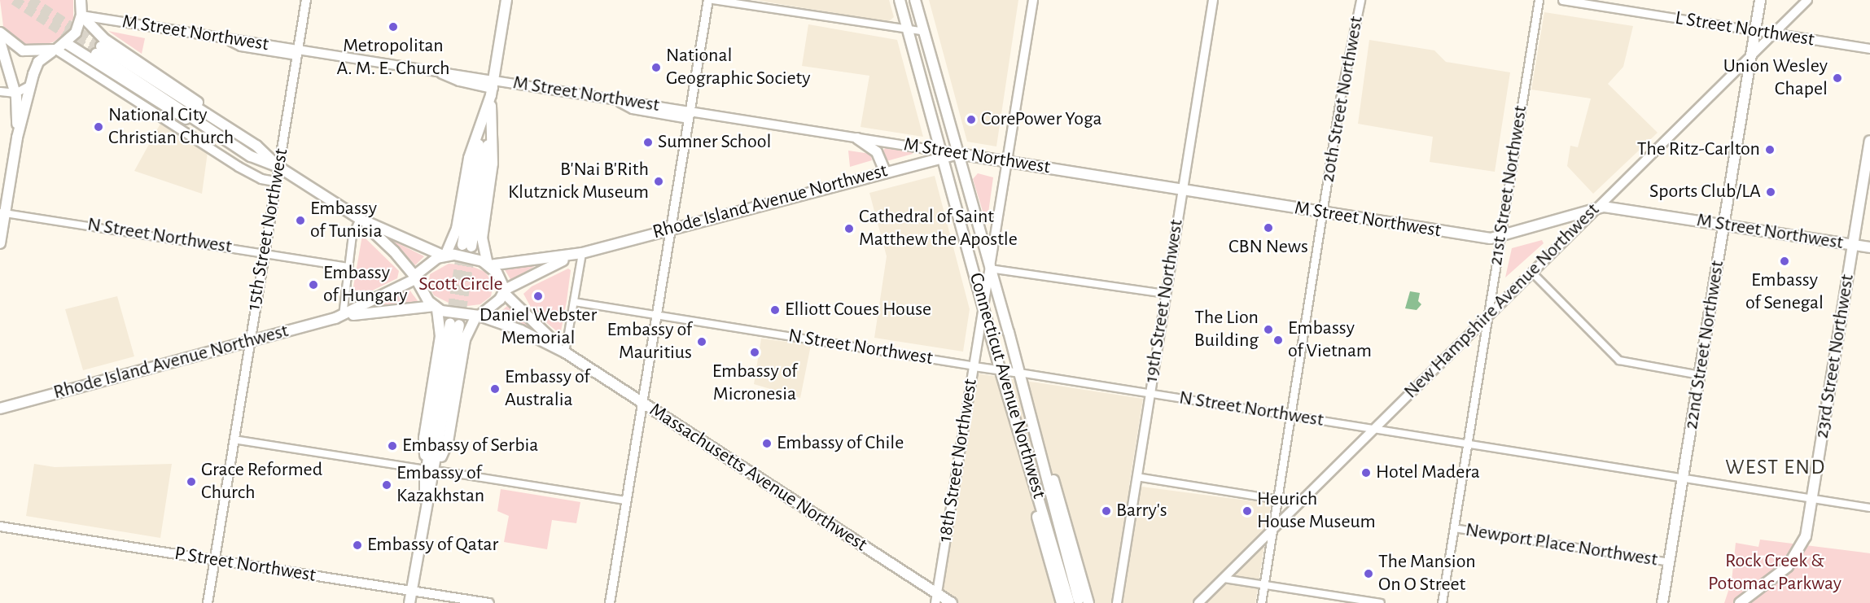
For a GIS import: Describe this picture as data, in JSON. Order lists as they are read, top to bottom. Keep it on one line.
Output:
{"streets":{"main road":["L Street Northwest","M Street Northwest","Rhode Island Avenue Northwest","15th Street Northwest","19th Street Northwest","New Hampshire Avenue Northwest","22nd Street Northwest","23rd Street Northwest","Connecticut Avenue Northwest","18th Street Northwest","Massachusetts Avenue Northwest","P Street Northwest"],"street":["20th Street Northwest","21st Street Northwest","N Street Northwest","Newport Place Northwest"]},"crossings":[["L Street Northwest","New Hampshire Avenue Northwest"],["L Street Northwest","22nd Street Northwest"],["M Street Northwest","20th Street Northwest"],["M Street Northwest","21st Street Northwest"],["M Street Northwest","Rhode Island Avenue Northwest"],["M Street Northwest","15th Street Northwest"],["M Street Northwest","19th Street Northwest"],["M Street Northwest","New Hampshire Avenue Northwest"],["M Street Northwest","22nd Street Northwest"],["M Street Northwest","23rd Street Northwest"],["M Street Northwest","Connecticut Avenue Northwest"],["M Street Northwest","18th Street Northwest"],["20th Street Northwest","N Street Northwest"],["20th Street Northwest","New Hampshire Avenue Northwest"],["21st Street Northwest","N Street Northwest"],["21st Street Northwest","New Hampshire Avenue Northwest"],["21st Street Northwest","Newport Place Northwest"],["Rhode Island Avenue Northwest","15th Street Northwest"],["Rhode Island Avenue Northwest","Connecticut Avenue Northwest"],["Rhode Island Avenue Northwest","Massachusetts Avenue Northwest"],["15th Street Northwest","N Street Northwest"],["15th Street Northwest","P Street Northwest"],["N Street Northwest","19th Street Northwest"],["N Street Northwest","New Hampshire Avenue Northwest"],["N Street Northwest","22nd Street Northwest"],["N Street Northwest","23rd Street Northwest"],["N Street Northwest","Connecticut Avenue Northwest"],["N Street Northwest","18th Street Northwest"],["New Hampshire Avenue Northwest","22nd Street Northwest"],["22nd Street Northwest","Newport Place Northwest"],["Connecticut Avenue Northwest","18th Street Northwest"],["18th Street Northwest","Massachusetts Avenue Northwest"]],"districts":["WEST END"],"parks":["Scott Circle","Rock Creek & Potomac Parkway"],"places":["Metropolitan A. M. E. Church","National Geographic Society","Union Wesley Chapel","CorePower Yoga","National City Christian Church","Sumner School","The Ritz-Carlton","B'Nai B'Rith Klutznick Museum","Sports Club/LA","Embassy of Tunisia","CBN News","Cathedral of Saint Matthew the Apostle","Embassy of Senegal","Embassy of Hungary","Daniel Webster Memorial","Elliott Coues House","The Lion Building","Embassy of Vietnam","Embassy of Mauritius","Embassy of Micronesia","Embassy of Australia","Embassy of Chile","Embassy of Serbia","Hotel Madera","Grace Reformed Church","Embassy of Kazakhstan","Barry's","Heurich House Museum","Embassy of Qatar","The Mansion On O Street"]}
